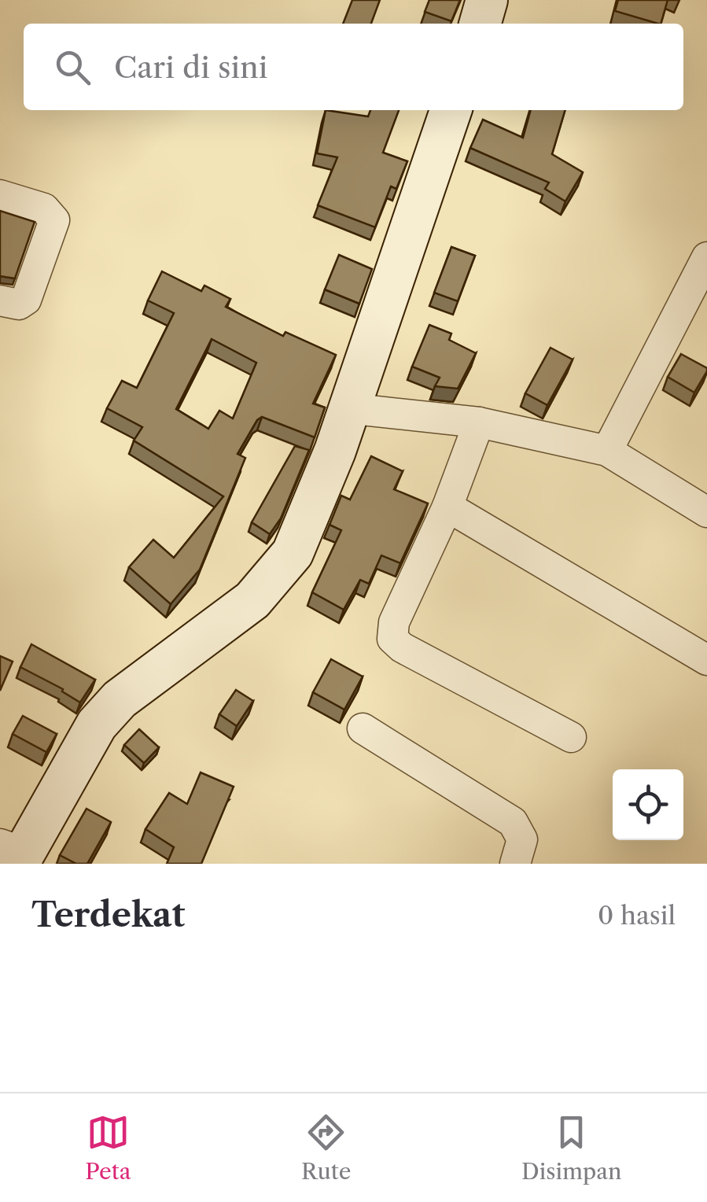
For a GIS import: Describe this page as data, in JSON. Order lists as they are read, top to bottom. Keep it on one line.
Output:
{"page":{"search":"Cari di sini","heading":["Terdekat","0 hasil"],"nav":["Peta","Rute","Disimpan"]}}
